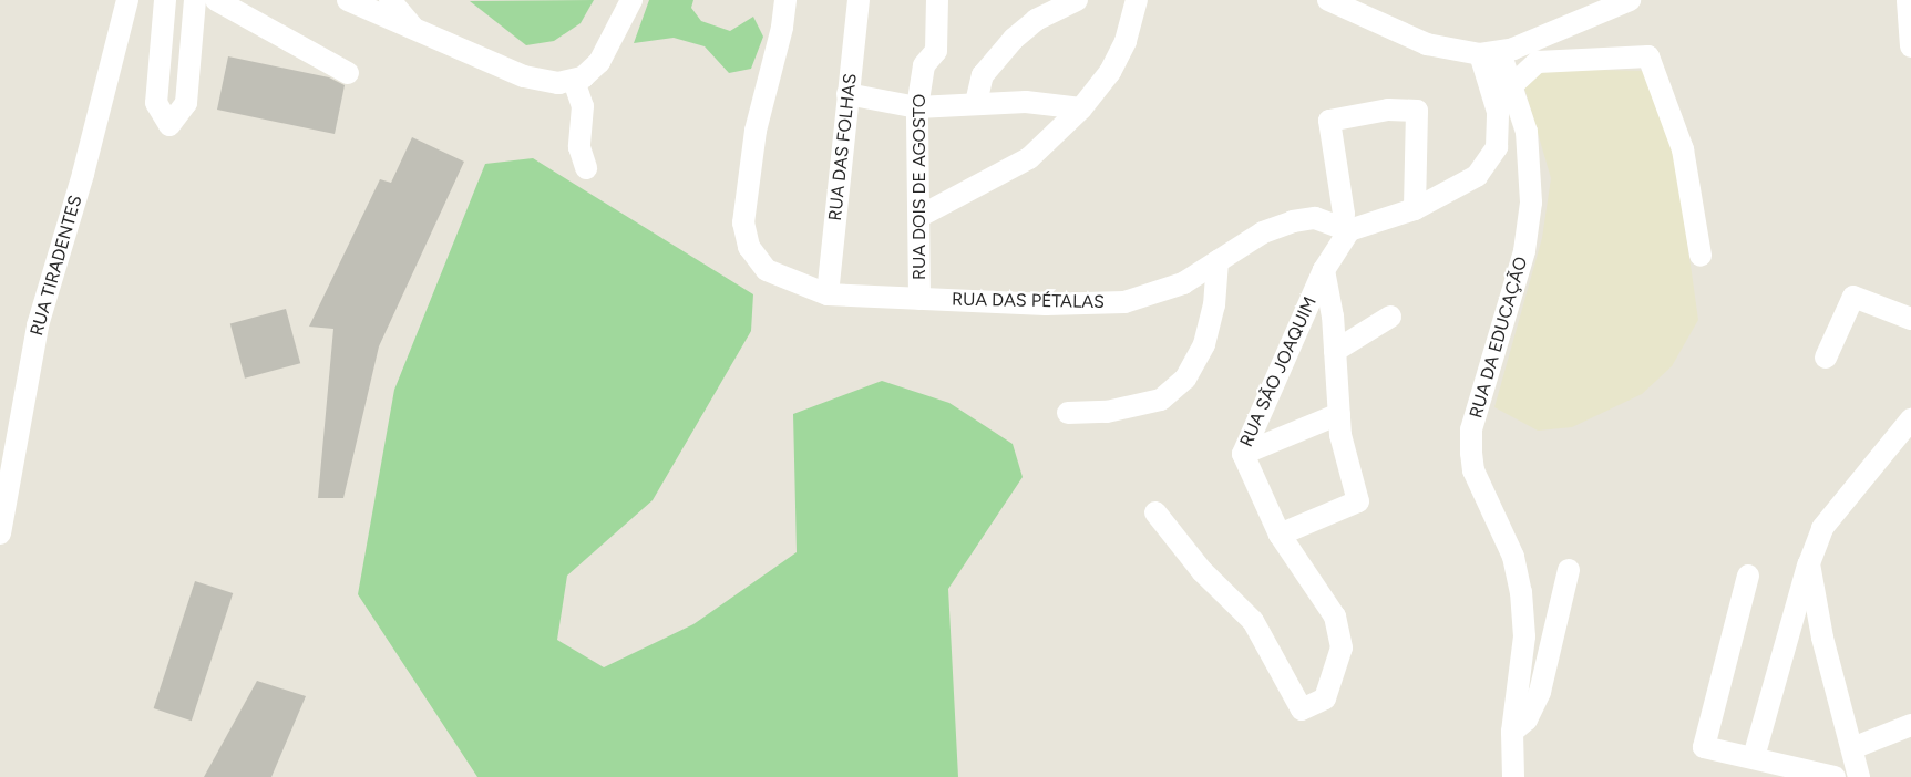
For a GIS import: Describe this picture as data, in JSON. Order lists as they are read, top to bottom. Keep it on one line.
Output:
{"streets":{"street":["RUA DAS FOLHAS","RUA DOIS DE AGOSTO","RUA TIRADENTES","RUA DAS PÉTALAS","RUA DA EDUCAÇÃO","RUA SÃO JOAQUIM"]},"crossings":[["RUA DAS FOLHAS","RUA DAS PÉTALAS"],["RUA DOIS DE AGOSTO","RUA DAS PÉTALAS"],["RUA DAS PÉTALAS","RUA SÃO JOAQUIM"]]}
